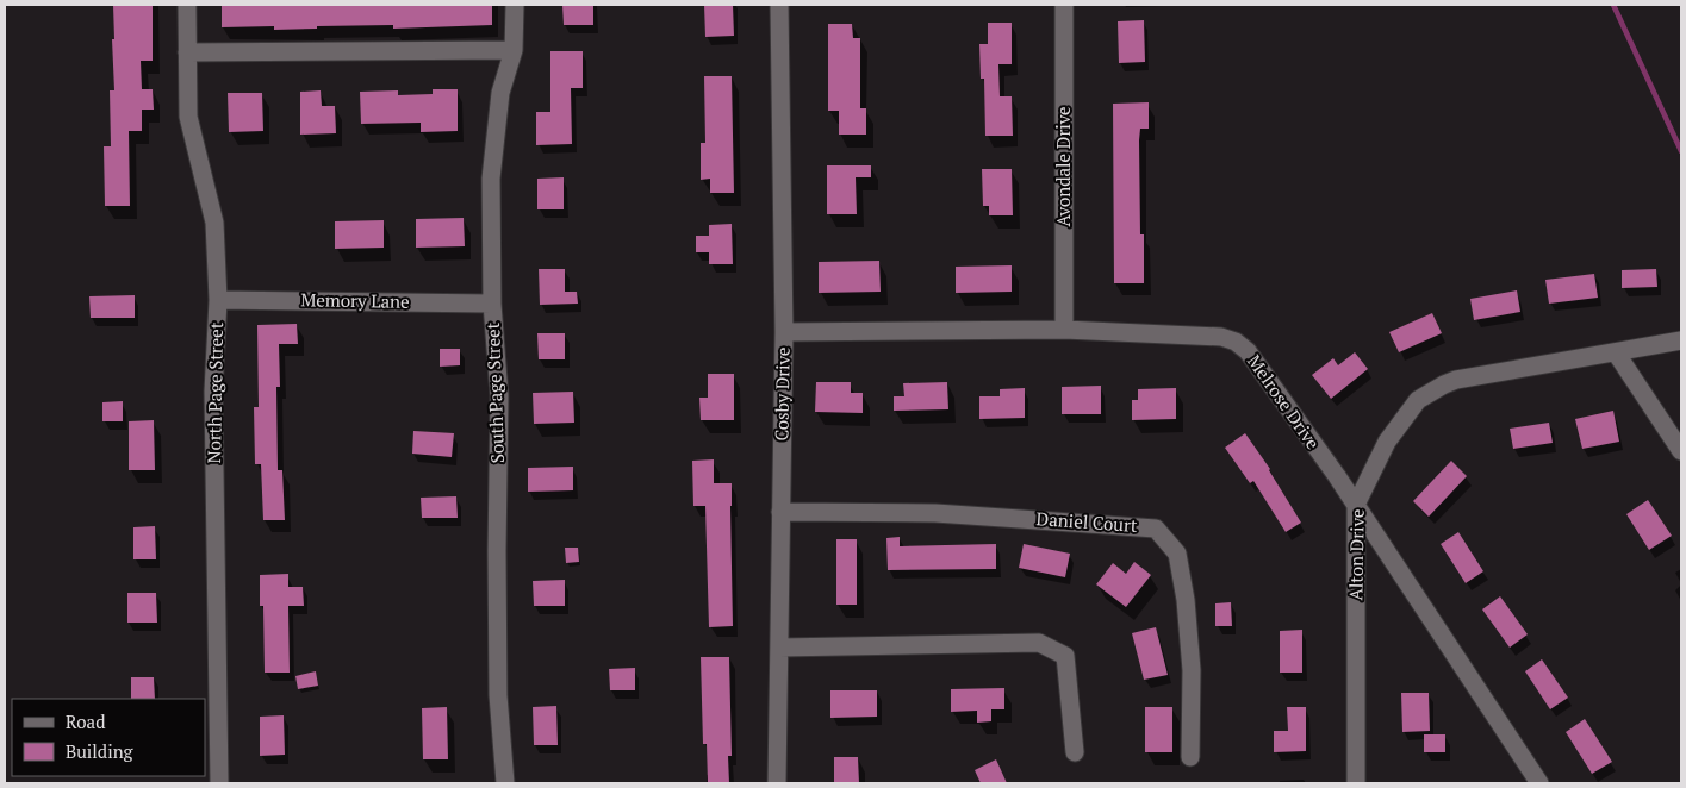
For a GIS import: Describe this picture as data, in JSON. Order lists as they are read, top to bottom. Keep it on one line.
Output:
{"streets":{"street":["Avondale Drive","Memory Lane","North Page Street","South Page Street","Cosby Drive","Melrose Drive","Daniel Court","Alton Drive"]},"crossings":[["Avondale Drive","Melrose Drive"],["Memory Lane","North Page Street"],["Memory Lane","South Page Street"],["Cosby Drive","Melrose Drive"],["Cosby Drive","Daniel Court"],["Melrose Drive","Alton Drive"]],"legend":["Road","Building"]}
